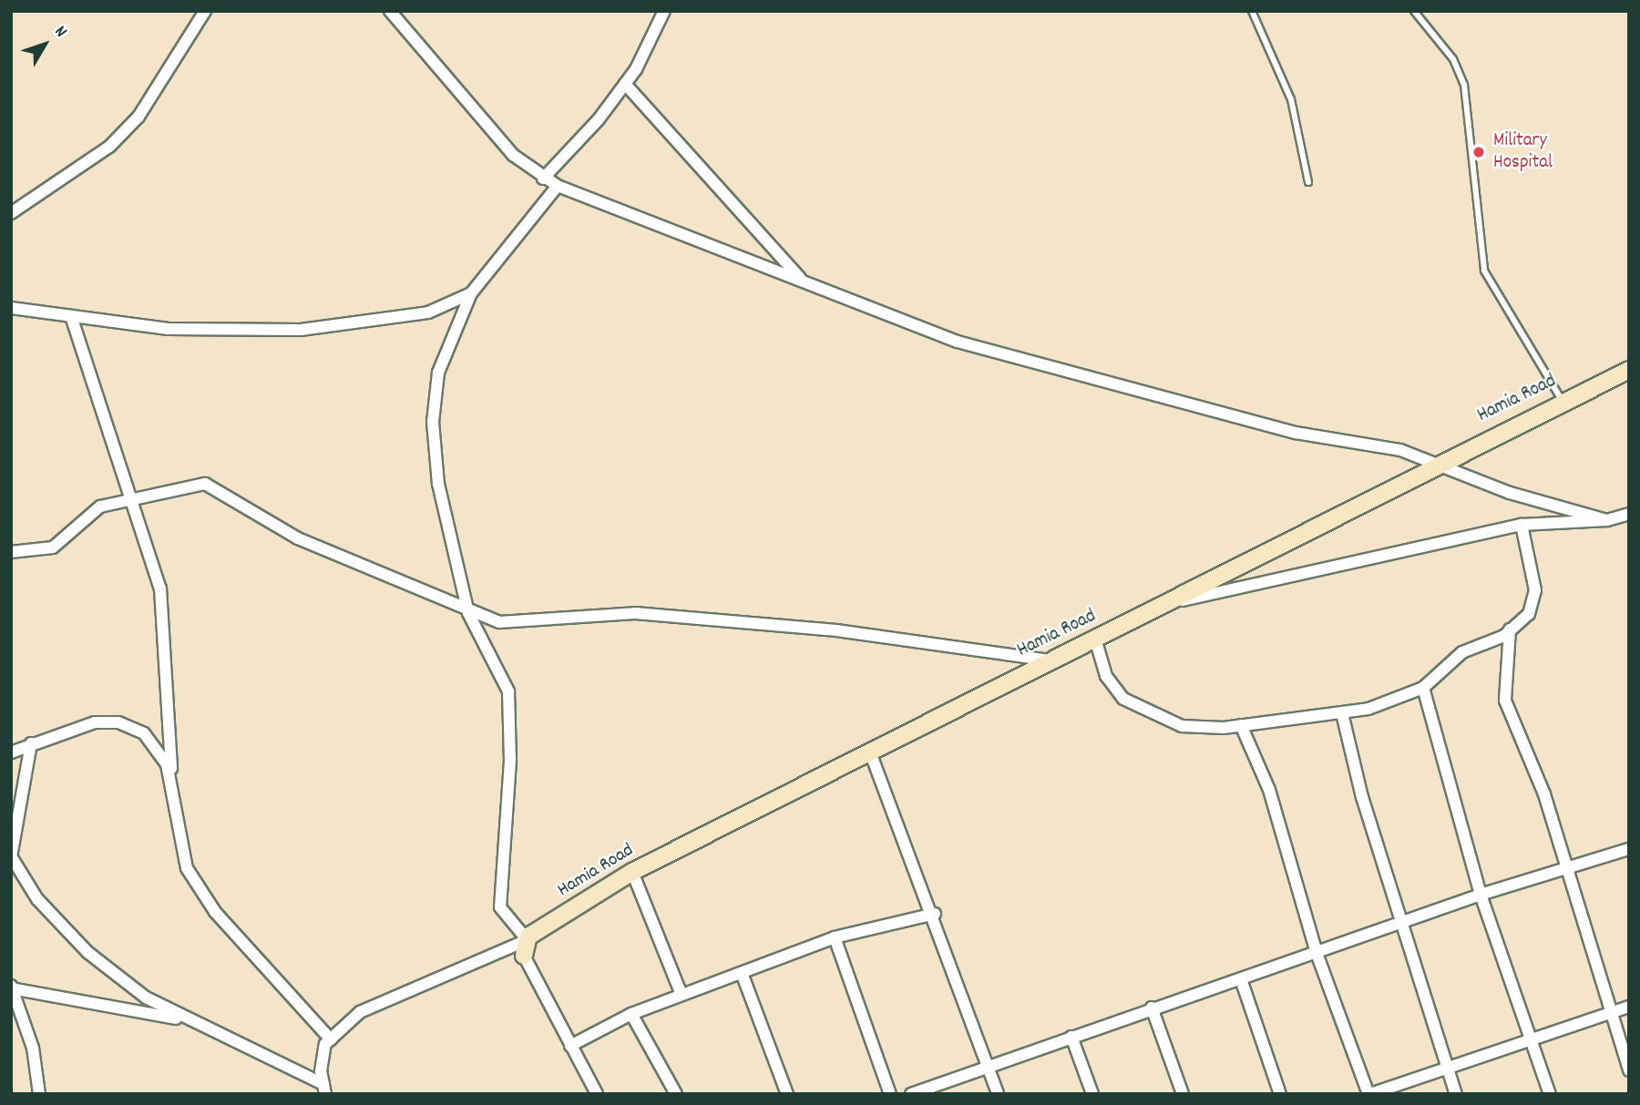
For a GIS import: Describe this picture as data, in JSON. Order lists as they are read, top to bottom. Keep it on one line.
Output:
{"streets":{"street":["Hamia Road"]},"places":["Military Hospital"],"north":"top right"}
